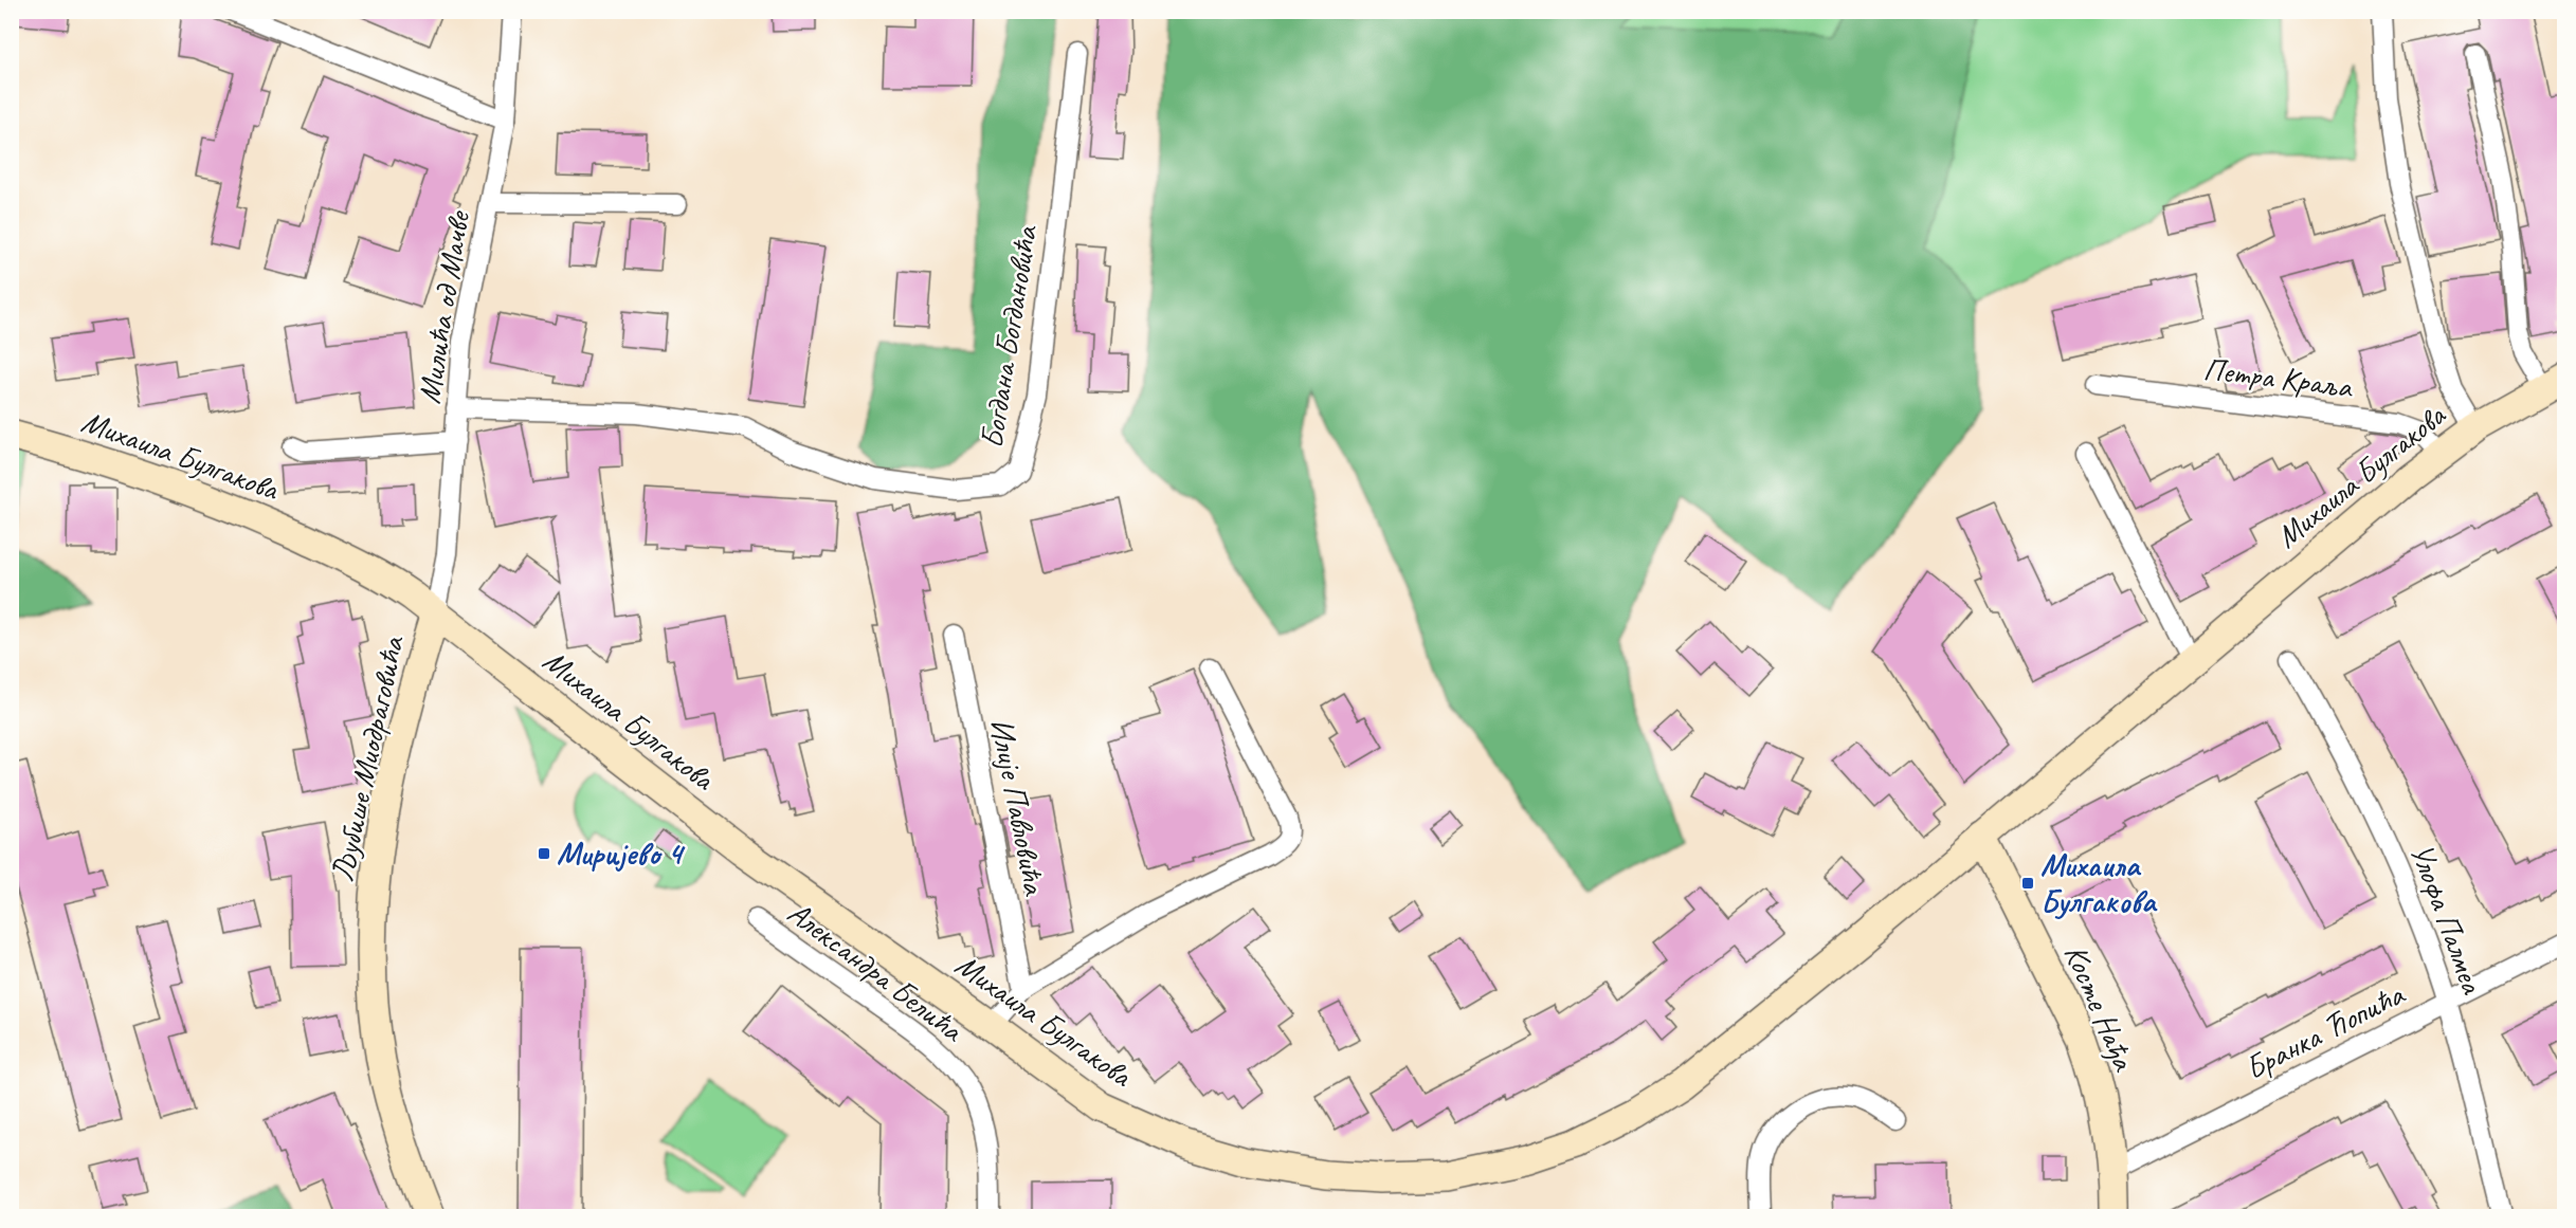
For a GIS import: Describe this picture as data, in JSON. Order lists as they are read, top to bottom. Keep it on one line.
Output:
{"streets":{"street":["Милића од Мачве","Богдана Богдановића","Петра Краља","Михаила Булгакова","Љубише Миодраговића","Илије Павловића","Улофа Палмеа","Александра Белића","Косте Нађа","Бранка Ћопића"]},"crossings":[["Милића од Мачве","Богдана Богдановића"],["Милића од Мачве","Михаила Булгакова"],["Милића од Мачве","Љубише Миодраговића"],["Петра Краља","Михаила Булгакова"],["Михаила Булгакова","Љубише Миодраговића"],["Михаила Булгакова","Косте Нађа"],["Улофа Палмеа","Бранка Ћопића"],["Косте Нађа","Бранка Ћопића"]],"places":{"transit":["Миријево 4","Михаила Булгакова"]}}
